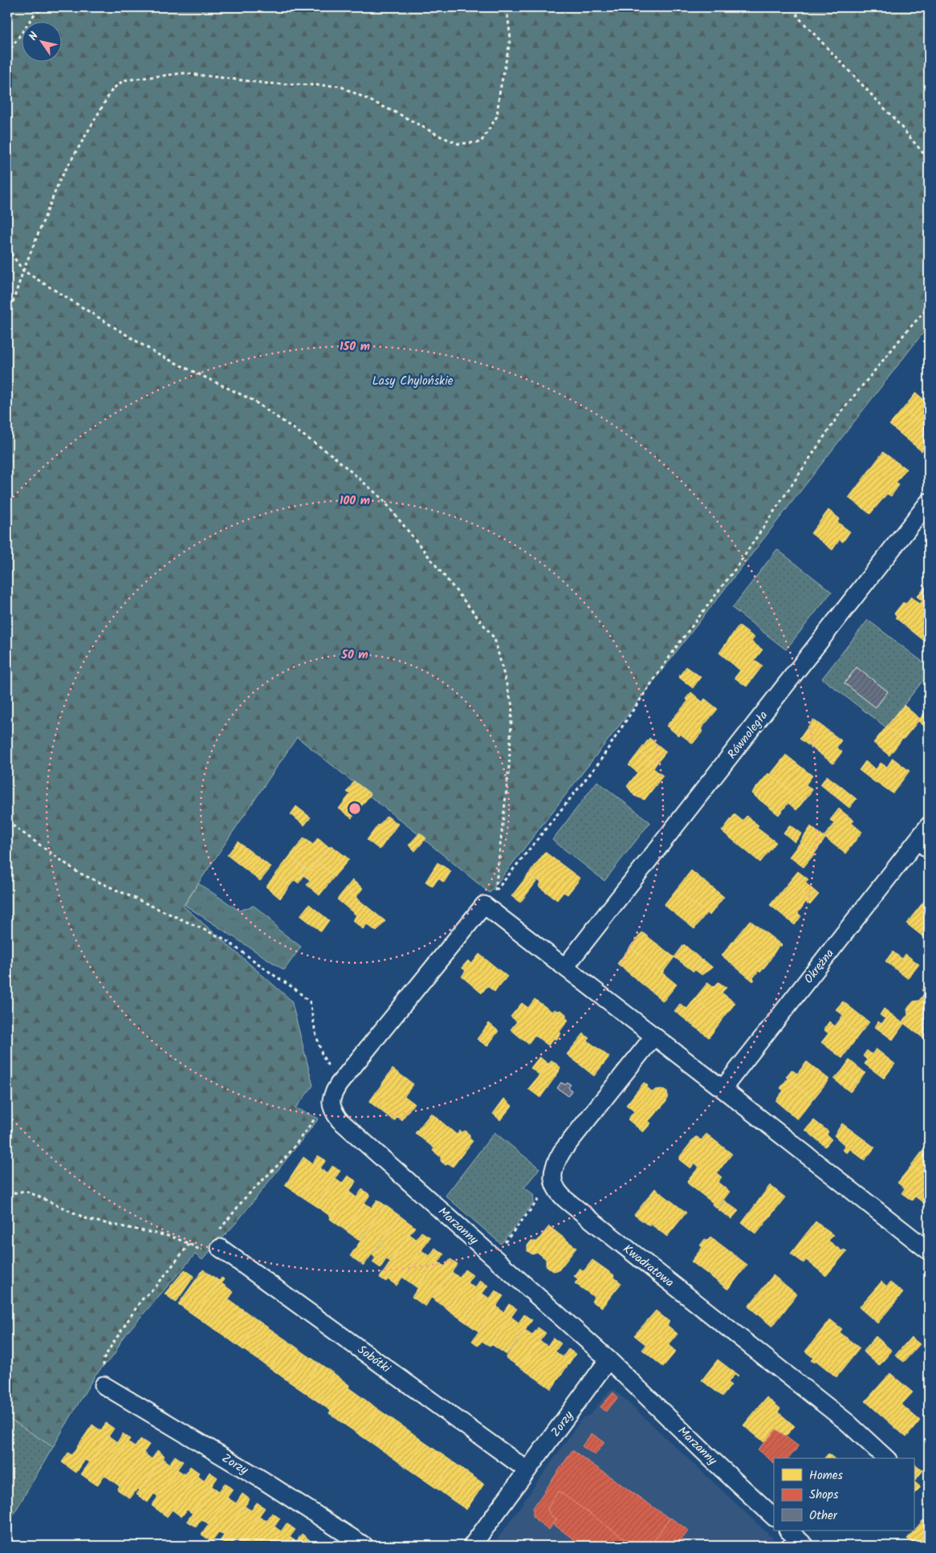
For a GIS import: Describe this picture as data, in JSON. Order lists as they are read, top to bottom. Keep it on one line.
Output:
{"streets":{"street":["Równoległa","Okrężna","Marzanny","Kwadratowa","Sobótki","Zorzy"]},"crossings":[["Marzanny","Zorzy"],["Sobótki","Zorzy"]],"parks":["Lasy Chylońskie"],"legend":["Homes","Shops","Other"],"north":"top left","rings":["150 m","100 m","50 m"]}
